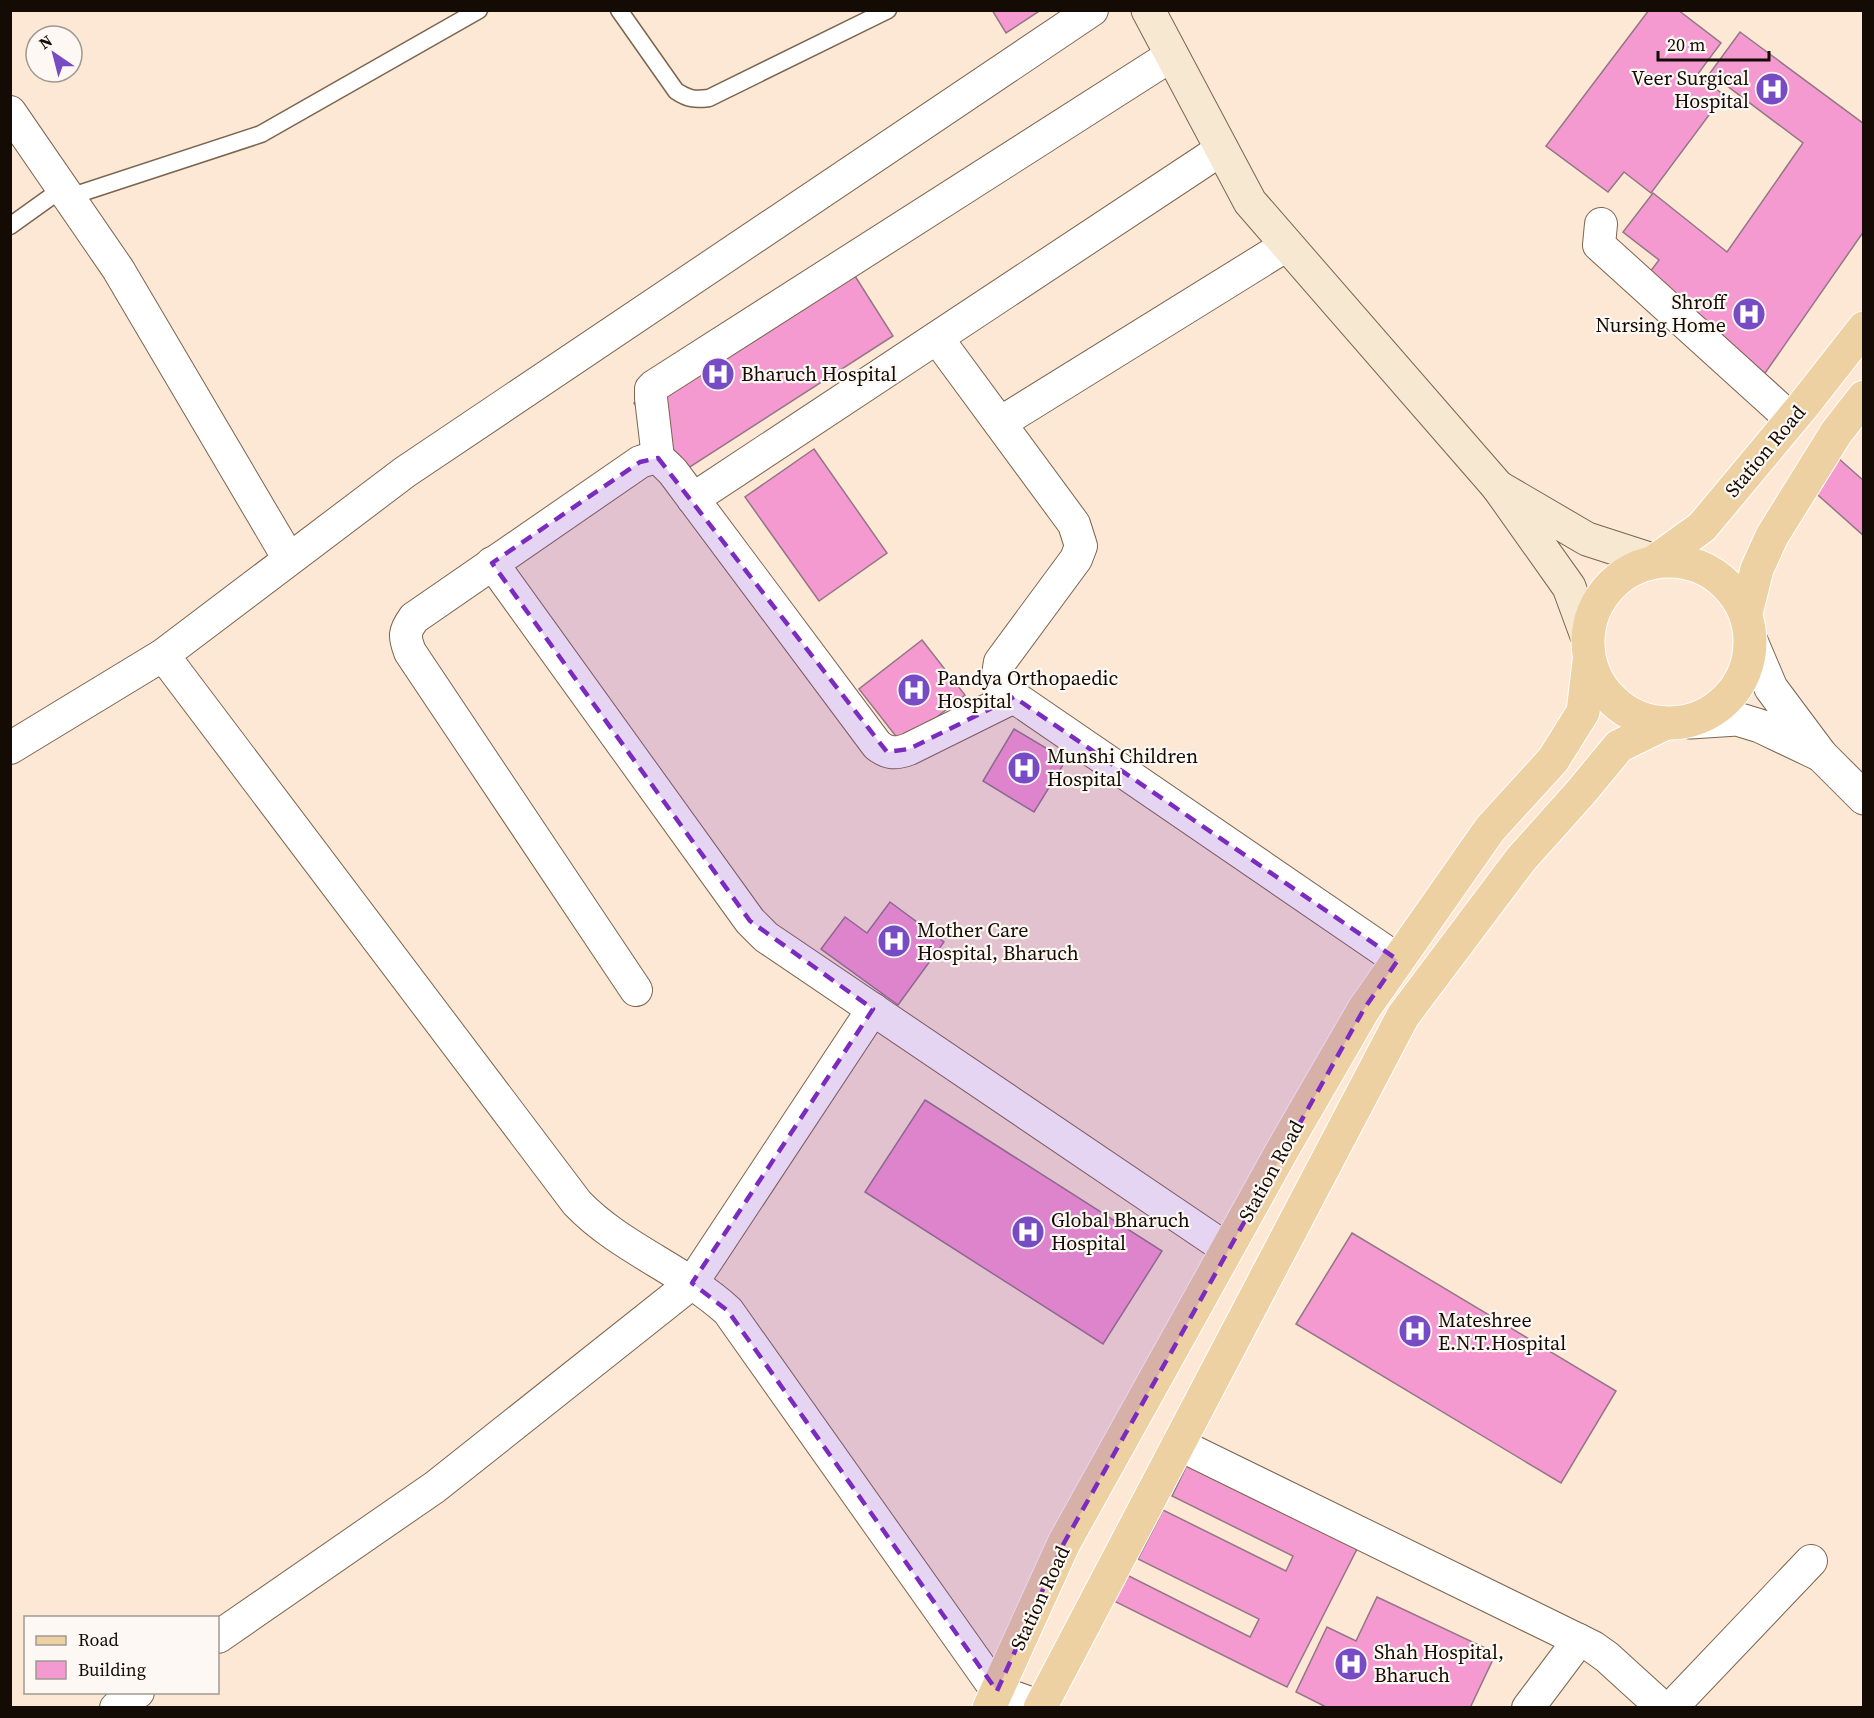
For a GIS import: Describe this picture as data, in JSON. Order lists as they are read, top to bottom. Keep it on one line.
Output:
{"streets":{"main road":["Station Road"]},"places":{"hospital":["Veer Surgical Hospital","Shroff Nursing Home","Bharuch Hospital","Pandya Orthopaedic Hospital","Munshi Children Hospital","Mother Care Hospital, Bharuch","Global Bharuch Hospital","Mateshree E.N.T.Hospital","Shah Hospital, Bharuch"]},"legend":["Road","Building"],"scale_bar":"20 m","north":"top left"}
